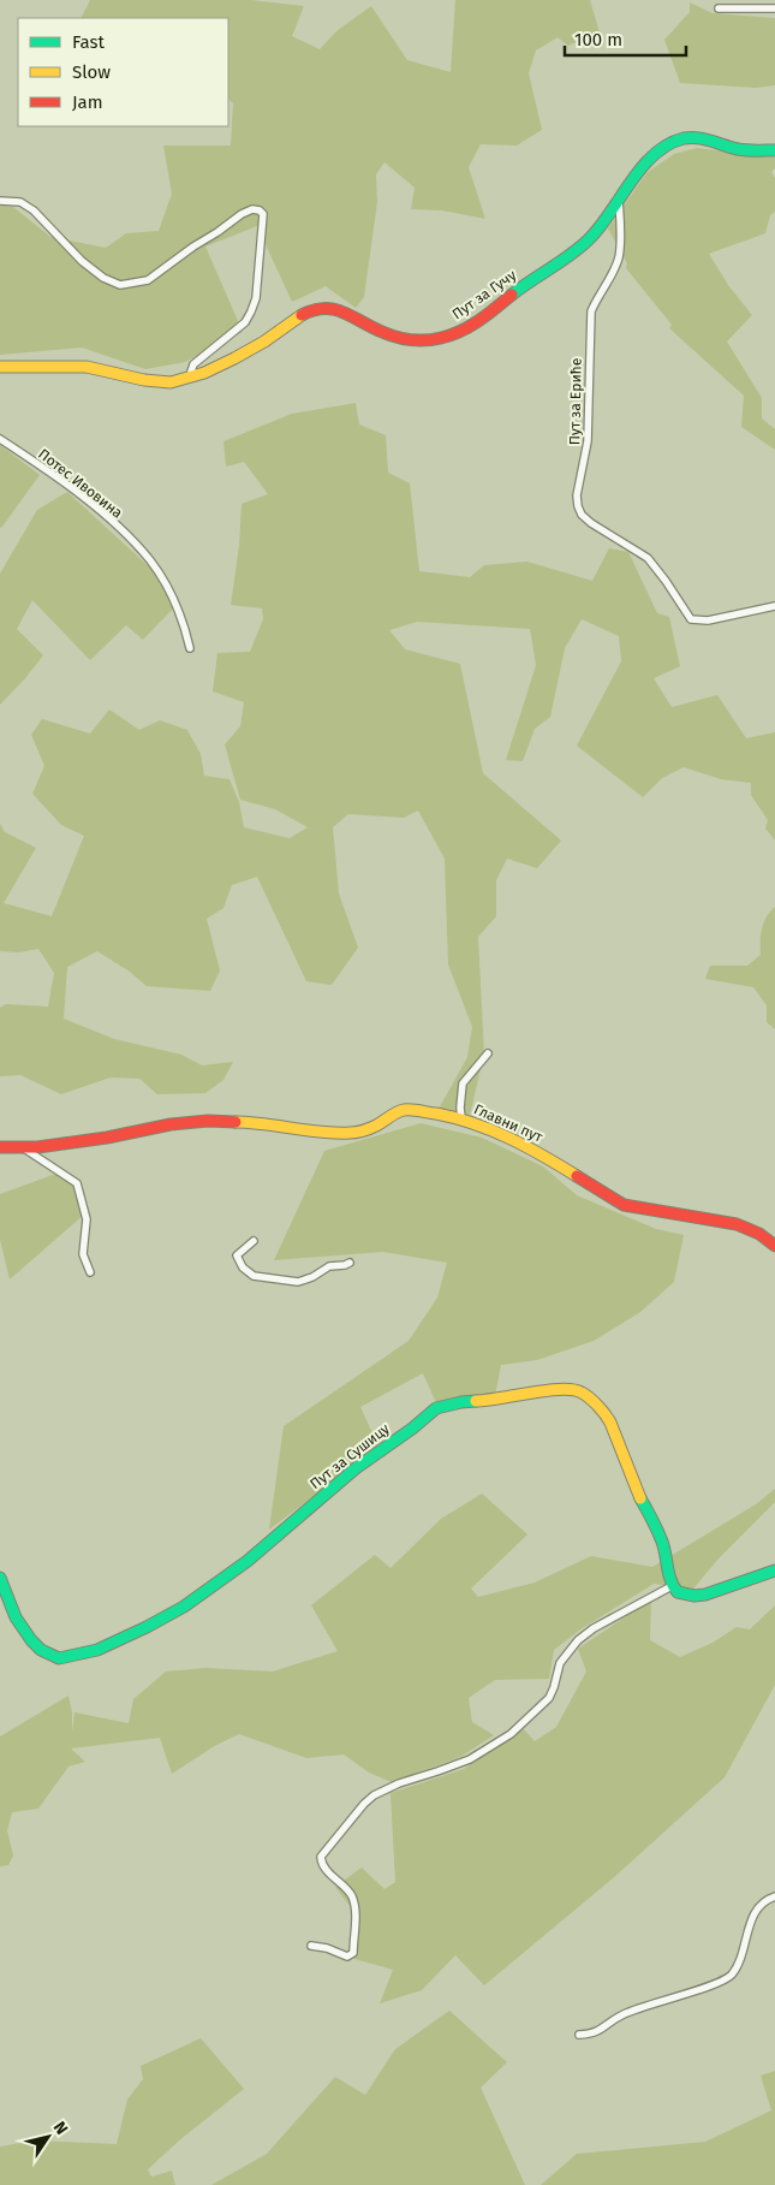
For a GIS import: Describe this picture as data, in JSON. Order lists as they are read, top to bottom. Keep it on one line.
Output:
{"streets":{"street":["Пут за Гучу","Пут за Ериће","Потес Ивовина","Главни пут","Пут за Сушицу"]},"crossings":[["Пут за Гучу","Пут за Ериће"]],"legend":["Fast","Slow","Jam"],"scale_bar":"100 m","north":"top right"}
